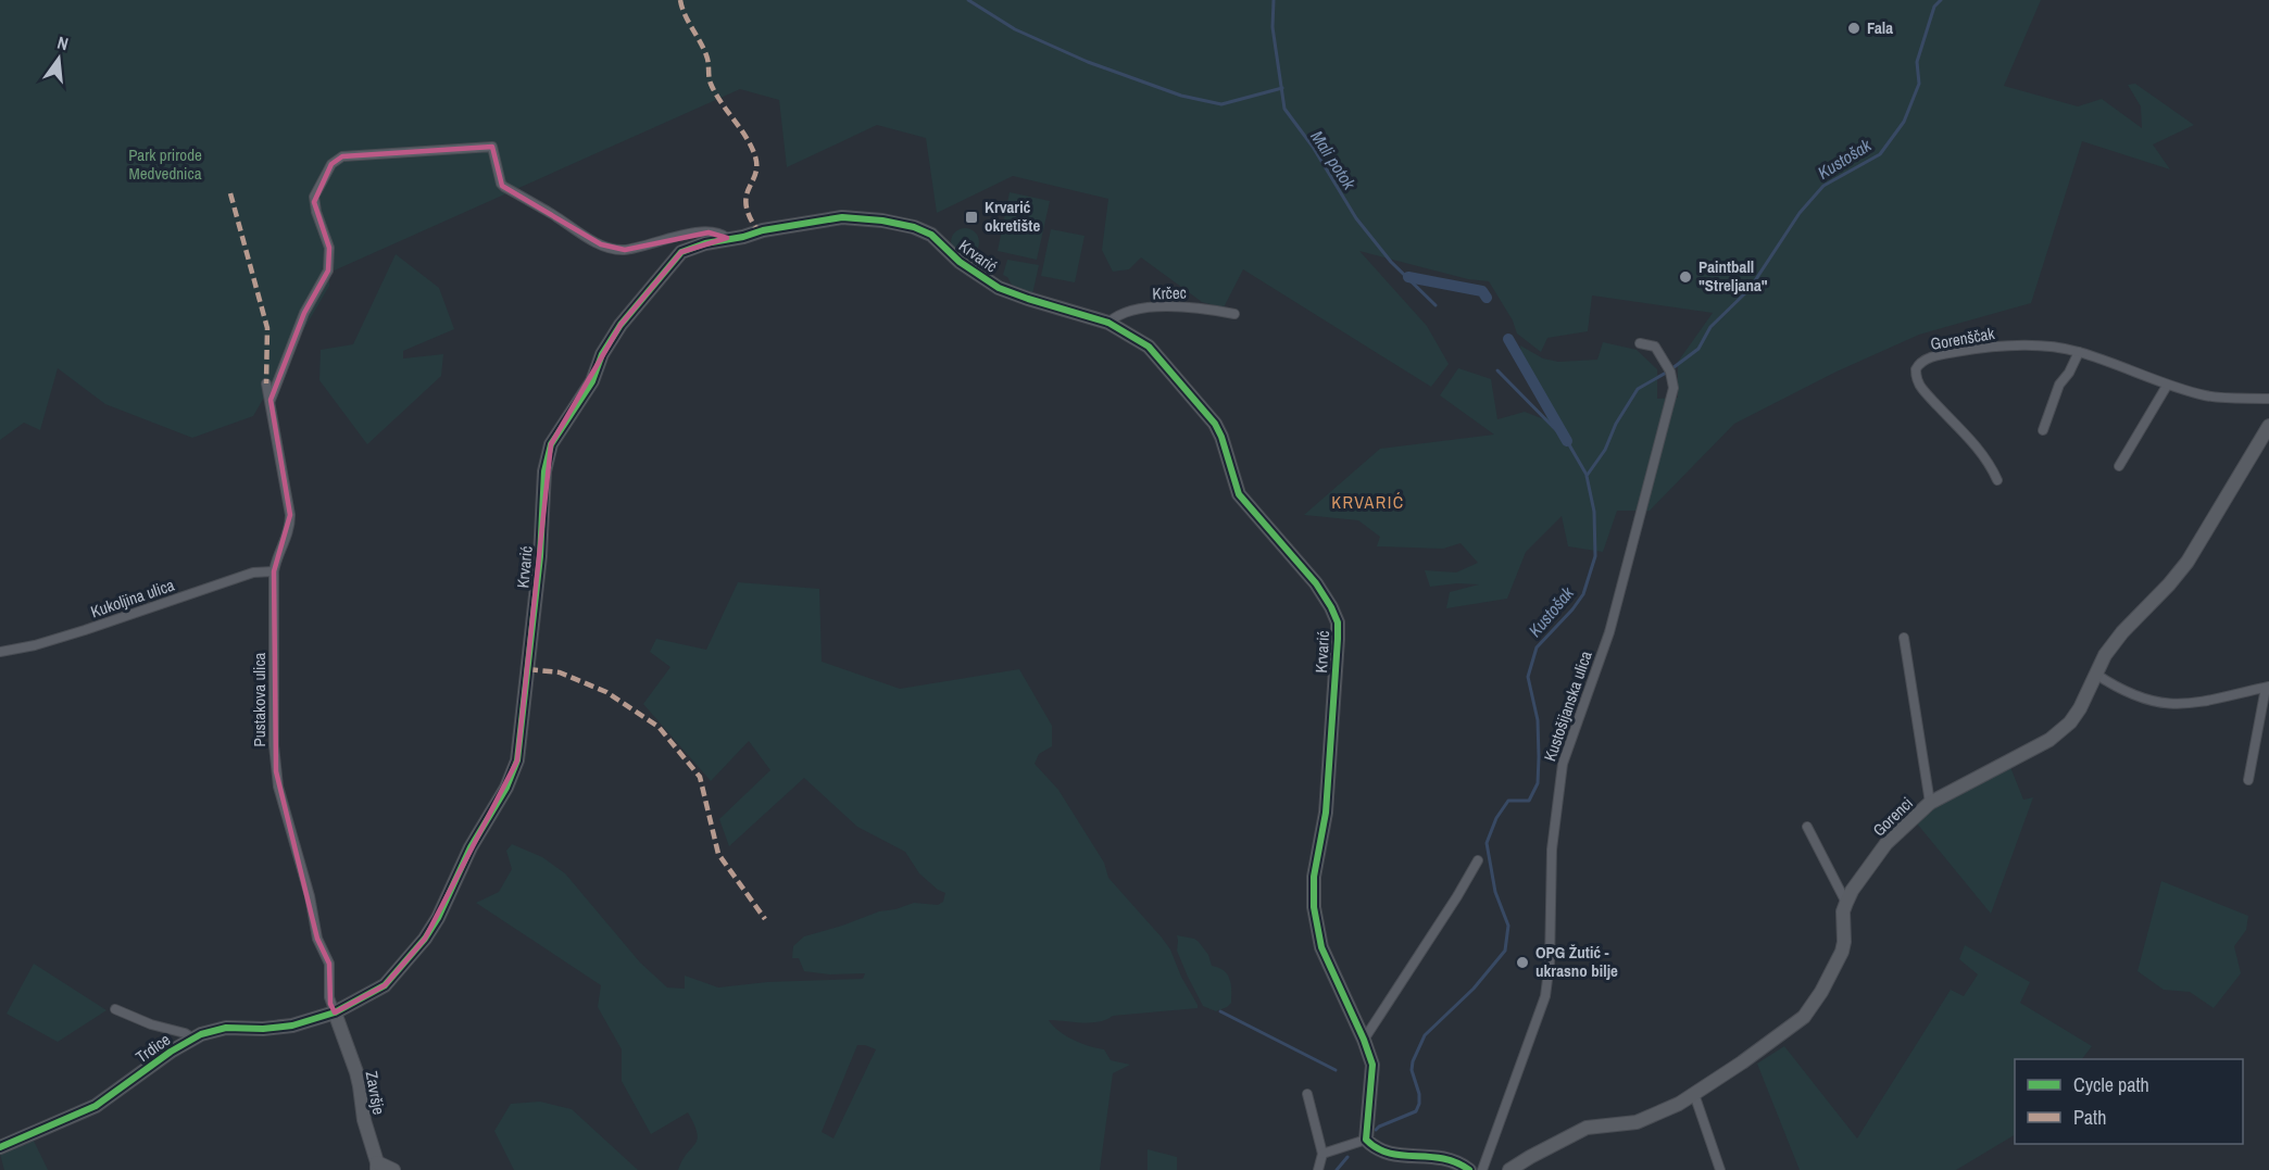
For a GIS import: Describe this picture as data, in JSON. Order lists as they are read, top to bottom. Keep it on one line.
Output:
{"streets":{"street":["Krvarić","Krčec","Gorenščak","Kukoljina ulica","Pustakova ulica","Kustošijanska ulica","Gorenci","Trdice","Završje"]},"crossings":[["Krvarić","Krčec"],["Krvarić","Pustakova ulica"],["Krvarić","Trdice"],["Krvarić","Završje"],["Kukoljina ulica","Pustakova ulica"],["Pustakova ulica","Trdice"],["Pustakova ulica","Završje"],["Trdice","Završje"]],"districts":["KRVARIĆ"],"water":["Kustošak","Mali potok"],"parks":["Park prirode Medvednica"],"places":{"other":["Fala","Paintball \"Streljana\"","OPG Žutić - ukrasno bilje"],"transit":["Krvarić okretište"]},"legend":["Cycle path","Path"],"north":"top"}
